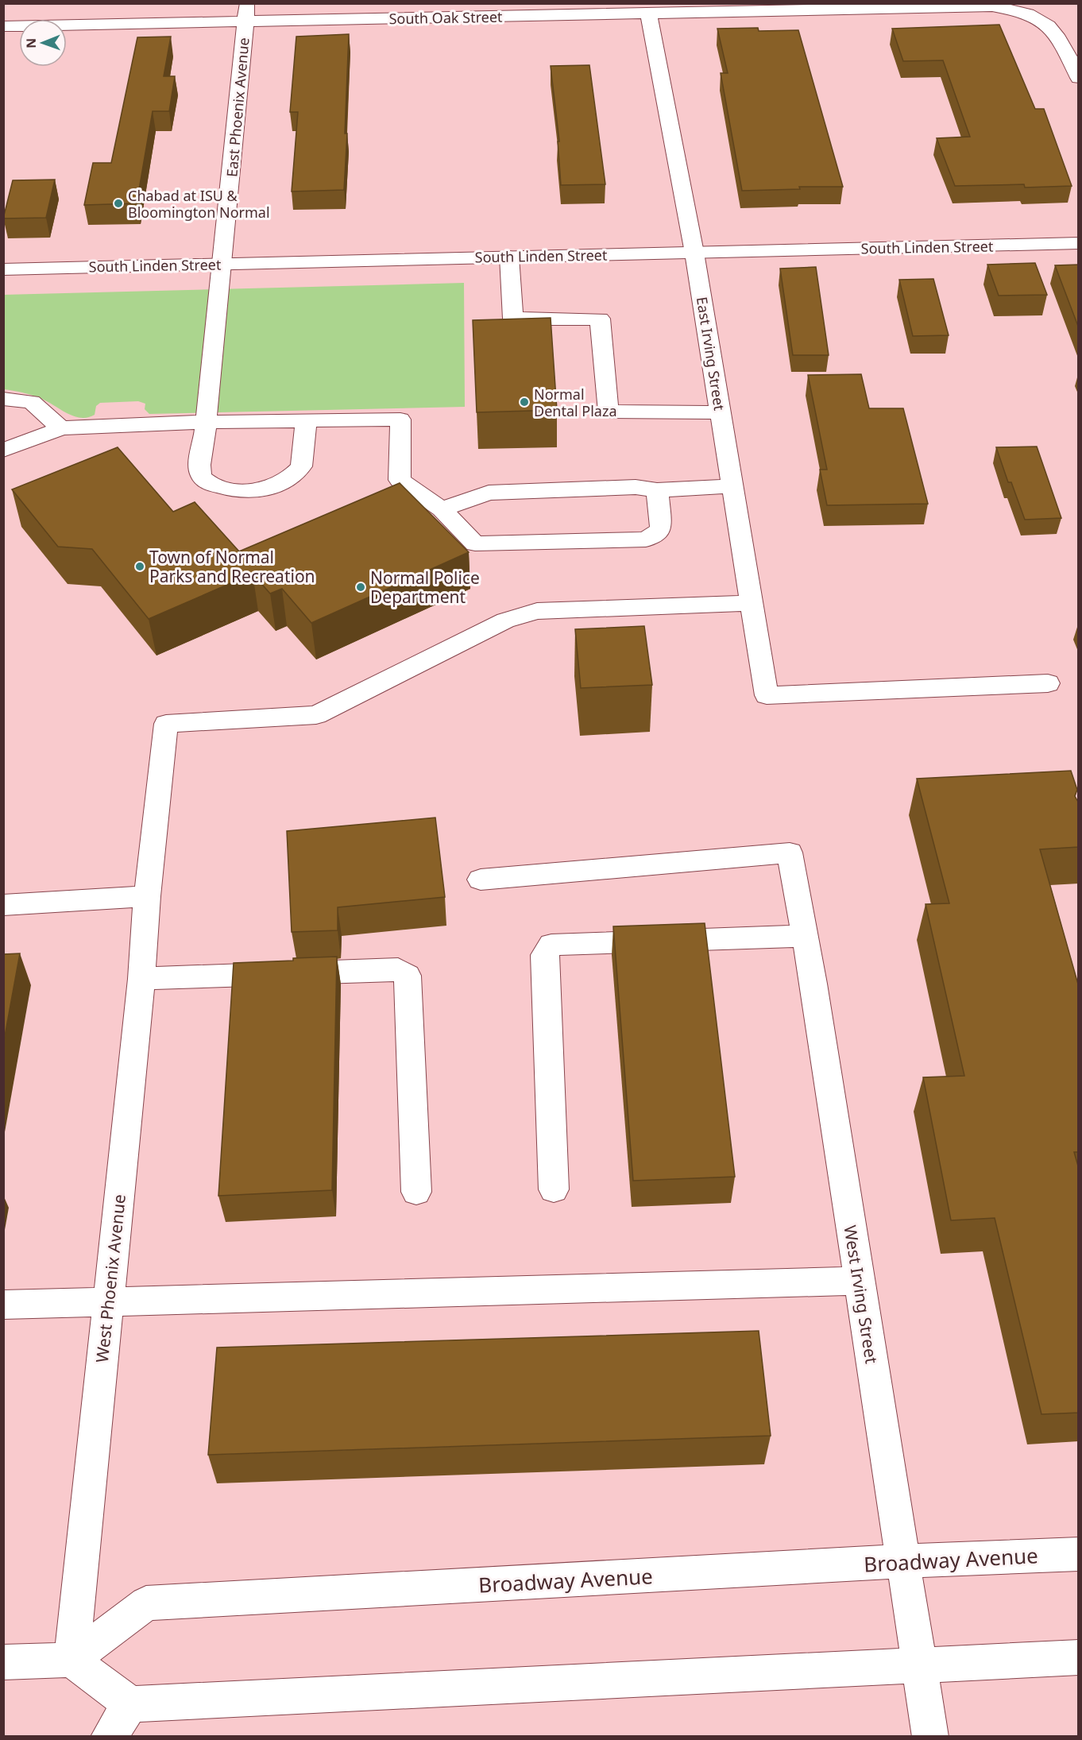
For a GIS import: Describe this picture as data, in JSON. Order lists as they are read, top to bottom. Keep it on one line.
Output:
{"streets":{"street":["South Oak Street","East Phoenix Avenue","South Linden Street","East Irving Street","West Phoenix Avenue","West Irving Street","Broadway Avenue"]},"crossings":[["South Oak Street","East Phoenix Avenue"],["South Oak Street","East Irving Street"],["East Phoenix Avenue","South Linden Street"],["South Linden Street","East Irving Street"],["East Irving Street","West Phoenix Avenue"],["West Phoenix Avenue","Broadway Avenue"],["West Irving Street","Broadway Avenue"]],"places":["Chabad at ISU & Bloomington Normal","Normal Dental Plaza","Town of Normal Parks and Recreation","Normal Police Department"],"north":"left"}
